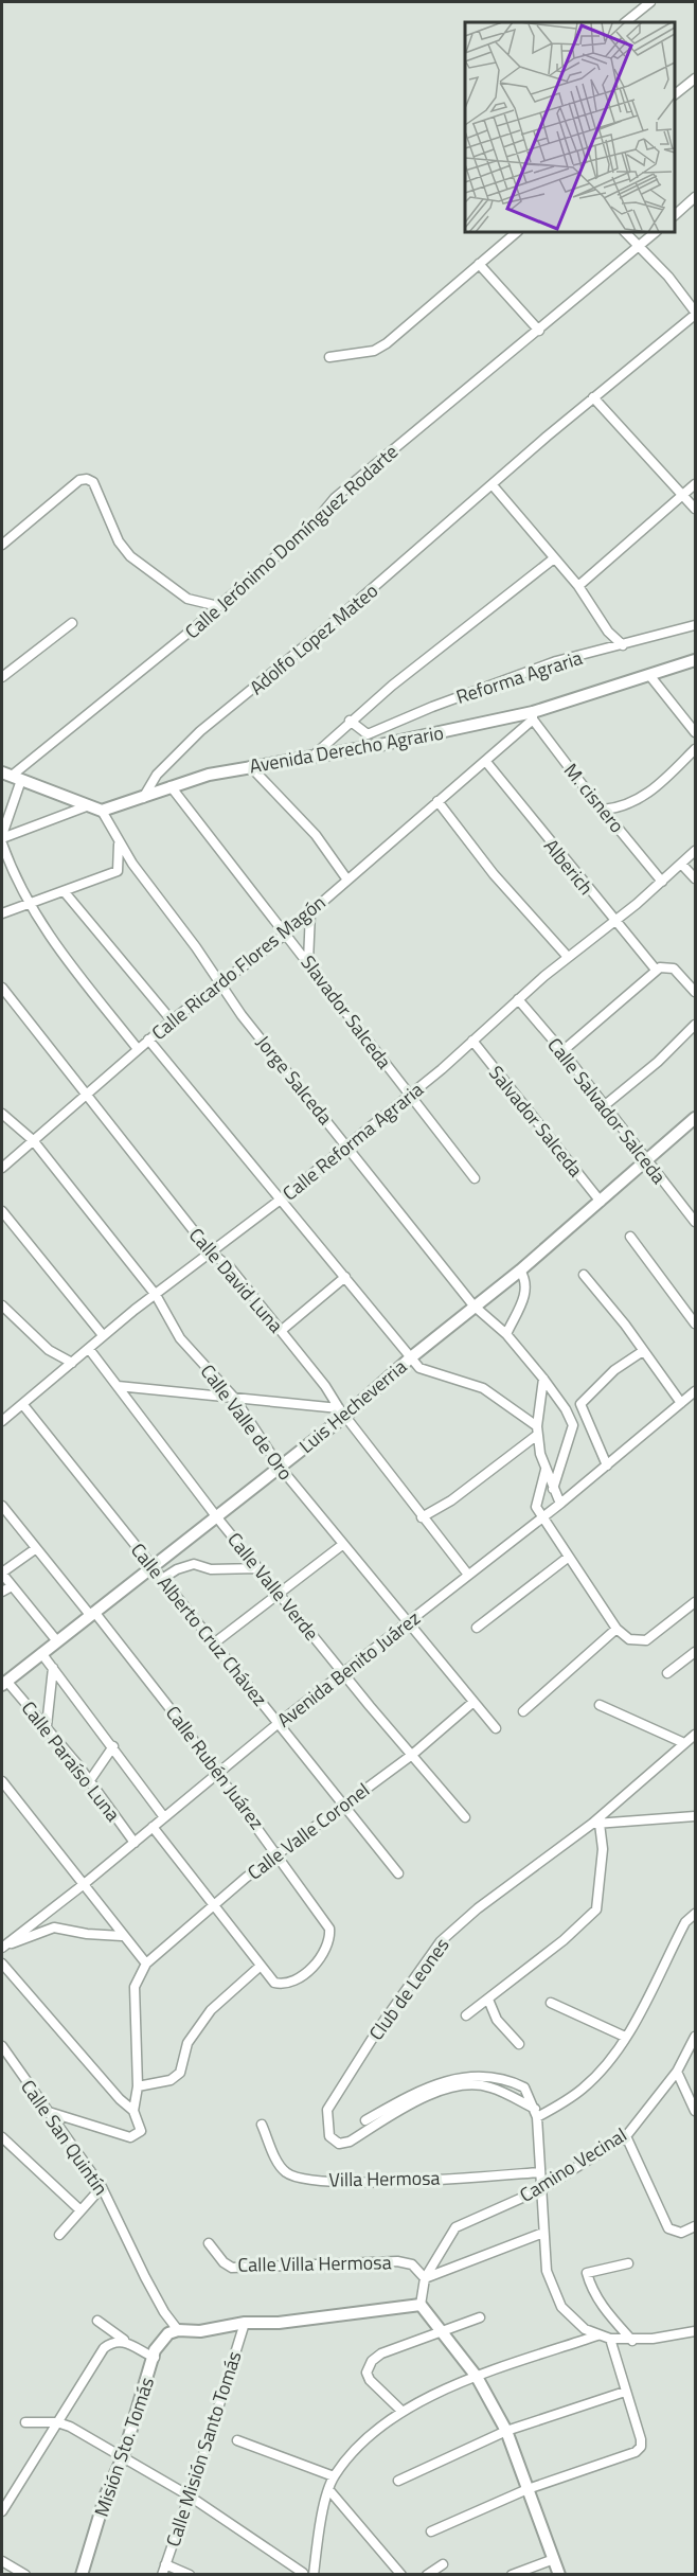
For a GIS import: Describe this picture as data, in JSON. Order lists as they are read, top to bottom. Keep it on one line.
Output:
{"streets":{"street":["Calle Jerónimo Domínguez Rodarte","Adolfo Lopez Mateo","Reforma Agraria","Avenida Derecho Agrario","M. cisnero","Alberich","Calle Ricardo Flores Magón","Slavador Salceda","Jorge Salceda","Calle Salvador Salceda","Salvador Salceda","Calle Reforma Agraria","Calle David Luna","Luis Hecheverria","Calle Valle de Oro","Calle Valle Verde","Calle Alberto Cruz Chávez","Avenida Benito Juárez","Calle Paraíso Luna","Calle Rubén Juárez","Calle Valle Coronel","Club de Leones","Calle San Quintín","Camino Vecinal","Villa Hermosa","Calle Villa Hermosa","Misión Sto. Tomás","Calle Misión Santo Tomás"]},"crossings":[["Adolfo Lopez Mateo","Avenida Derecho Agrario"],["Avenida Derecho Agrario","M. cisnero"],["Avenida Derecho Agrario","Calle Ricardo Flores Magón"],["Avenida Derecho Agrario","Slavador Salceda"],["Avenida Derecho Agrario","Jorge Salceda"],["M. cisnero","Calle Ricardo Flores Magón"],["M. cisnero","Calle Reforma Agraria"],["Alberich","Calle Ricardo Flores Magón"],["Alberich","Calle Reforma Agraria"],["Calle Ricardo Flores Magón","Slavador Salceda"],["Calle Ricardo Flores Magón","Jorge Salceda"],["Calle Ricardo Flores Magón","Calle David Luna"],["Calle Ricardo Flores Magón","Calle Valle de Oro"],["Slavador Salceda","Calle Reforma Agraria"],["Jorge Salceda","Calle Reforma Agraria"],["Jorge Salceda","Luis Hecheverria"],["Calle Salvador Salceda","Calle Reforma Agraria"],["Calle Salvador Salceda","Luis Hecheverria"],["Salvador Salceda","Calle Reforma Agraria"],["Salvador Salceda","Luis Hecheverria"],["Calle Reforma Agraria","Calle David Luna"],["Calle Reforma Agraria","Calle Valle de Oro"],["Calle Reforma Agraria","Calle Valle Verde"],["Calle Reforma Agraria","Calle Alberto Cruz Chávez"],["Calle David Luna","Luis Hecheverria"],["Calle David Luna","Avenida Benito Juárez"],["Luis Hecheverria","Calle Valle de Oro"],["Luis Hecheverria","Calle Valle Verde"],["Luis Hecheverria","Calle Alberto Cruz Chávez"],["Luis Hecheverria","Calle Paraíso Luna"],["Luis Hecheverria","Calle Rubén Juárez"],["Calle Valle de Oro","Avenida Benito Juárez"],["Calle Valle de Oro","Calle Valle Coronel"],["Calle Valle Verde","Avenida Benito Juárez"],["Calle Valle Verde","Calle Valle Coronel"],["Calle Alberto Cruz Chávez","Avenida Benito Juárez"],["Calle Alberto Cruz Chávez","Calle Valle Coronel"],["Avenida Benito Juárez","Calle Paraíso Luna"],["Avenida Benito Juárez","Calle Rubén Juárez"],["Calle Rubén Juárez","Calle Valle Coronel"],["Calle San Quintín","Misión Sto. Tomás"],["Camino Vecinal","Calle Villa Hermosa"]]}
